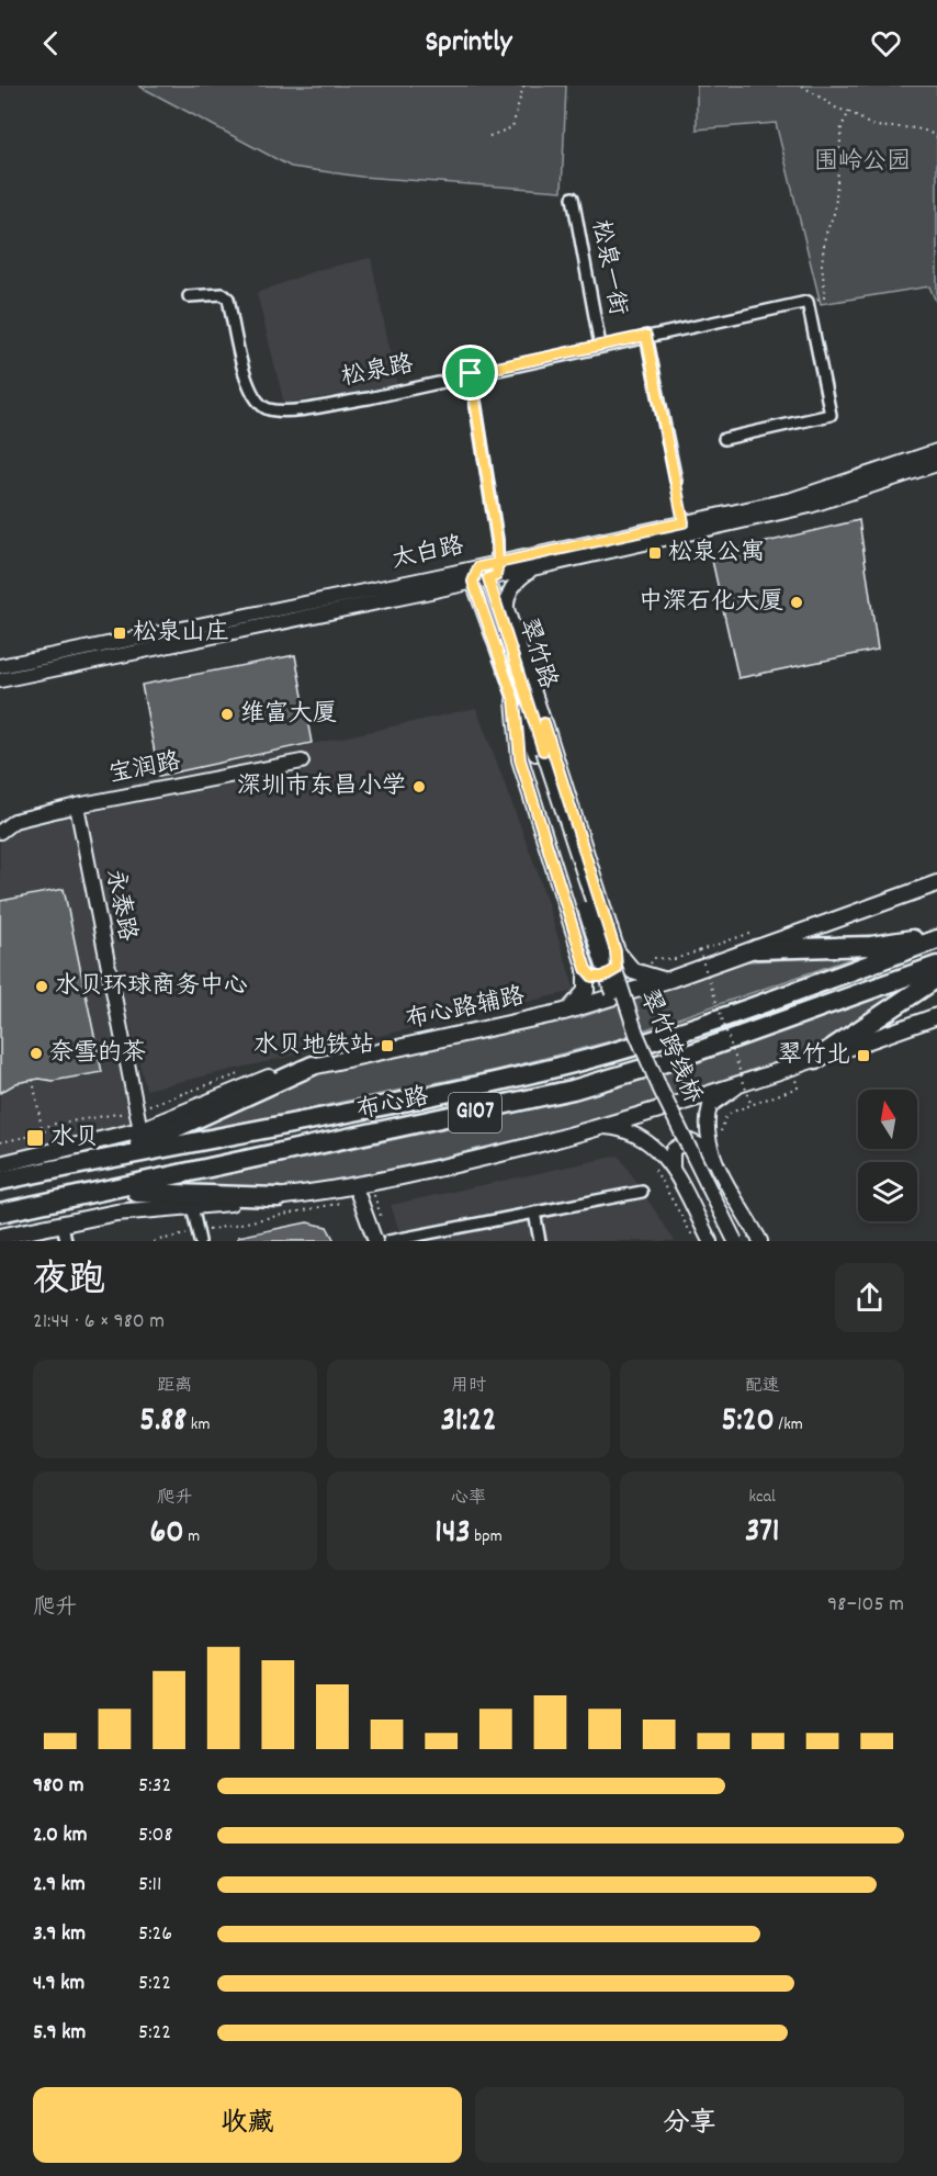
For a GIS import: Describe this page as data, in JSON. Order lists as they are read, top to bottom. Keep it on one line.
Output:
{"streets":{"highway":["布心路","G107"],"main road":["太白路","翠竹路","宝润路","永泰路","布心路辅路","翠竹跨线桥"],"street":["松泉一街","松泉路"]},"crossings":[["松泉一街","松泉路"],["太白路","翠竹路"],["翠竹路","翠竹跨线桥"],["宝润路","永泰路"],["永泰路","布心路辅路"]],"parks":["围岭公园"],"places":{"transit":["松泉公寓","松泉山庄","水贝地铁站","翠竹北","水贝"],"other":["中深石化大厦","维富大厦","深圳市东昌小学","水贝环球商务中心","奈雪的茶"]},"north":"top","page":{"header":"Sprintly","heading":["夜跑","21:44 · 6 × 980 m"],"stats":[["距离","5.88 km"],["用时","31:22"],["配速","5:20 /km"],["爬升","60 m"],["心率","143 bpm"],["kcal","371"]],"chart":["爬升","98–105 m"],"list":[{"name":"980 m","note":"5:32"},{"name":"2.0 km","note":"5:08"},{"name":"2.9 km","note":"5:11"},{"name":"3.9 km","note":"5:26"},{"name":"4.9 km","note":"5:22"},{"name":"5.9 km","note":"5:22"}],"buttons":["收藏","分享"]}}
